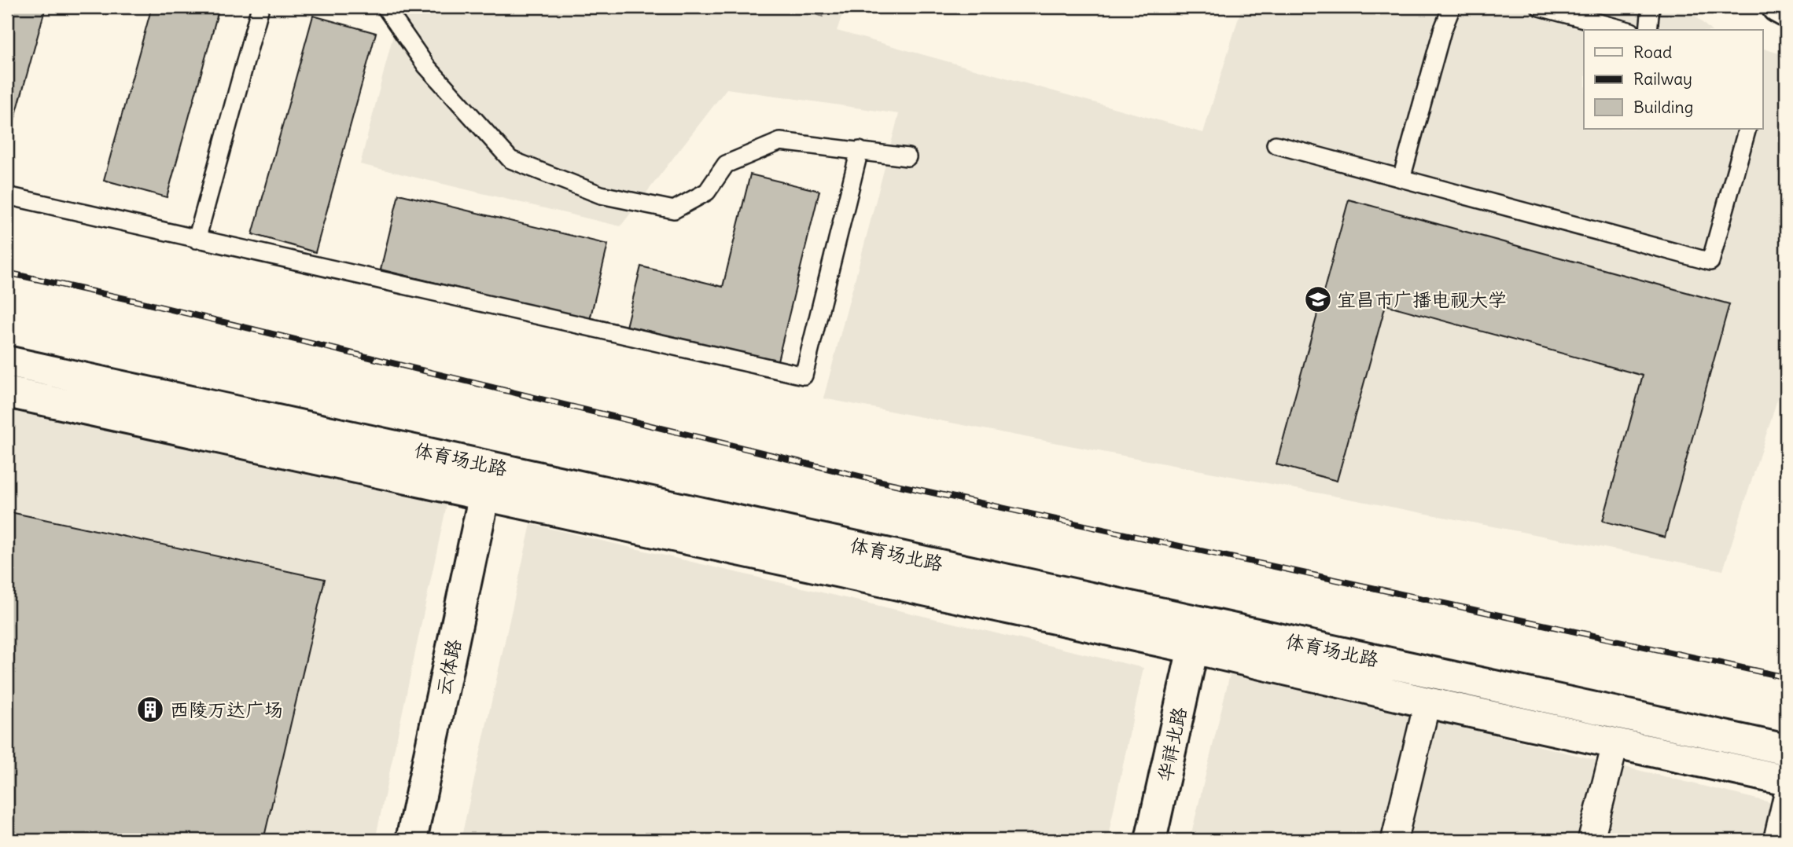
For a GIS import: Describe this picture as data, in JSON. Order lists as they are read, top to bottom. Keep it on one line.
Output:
{"streets":{"main road":["体育场北路","云体路","华祥北路"]},"crossings":[["体育场北路","云体路"],["体育场北路","华祥北路"]],"places":{"school or university":["宜昌市广播电视大学"],"building":["西陵万达广场"]},"legend":["Road","Railway","Building"]}
